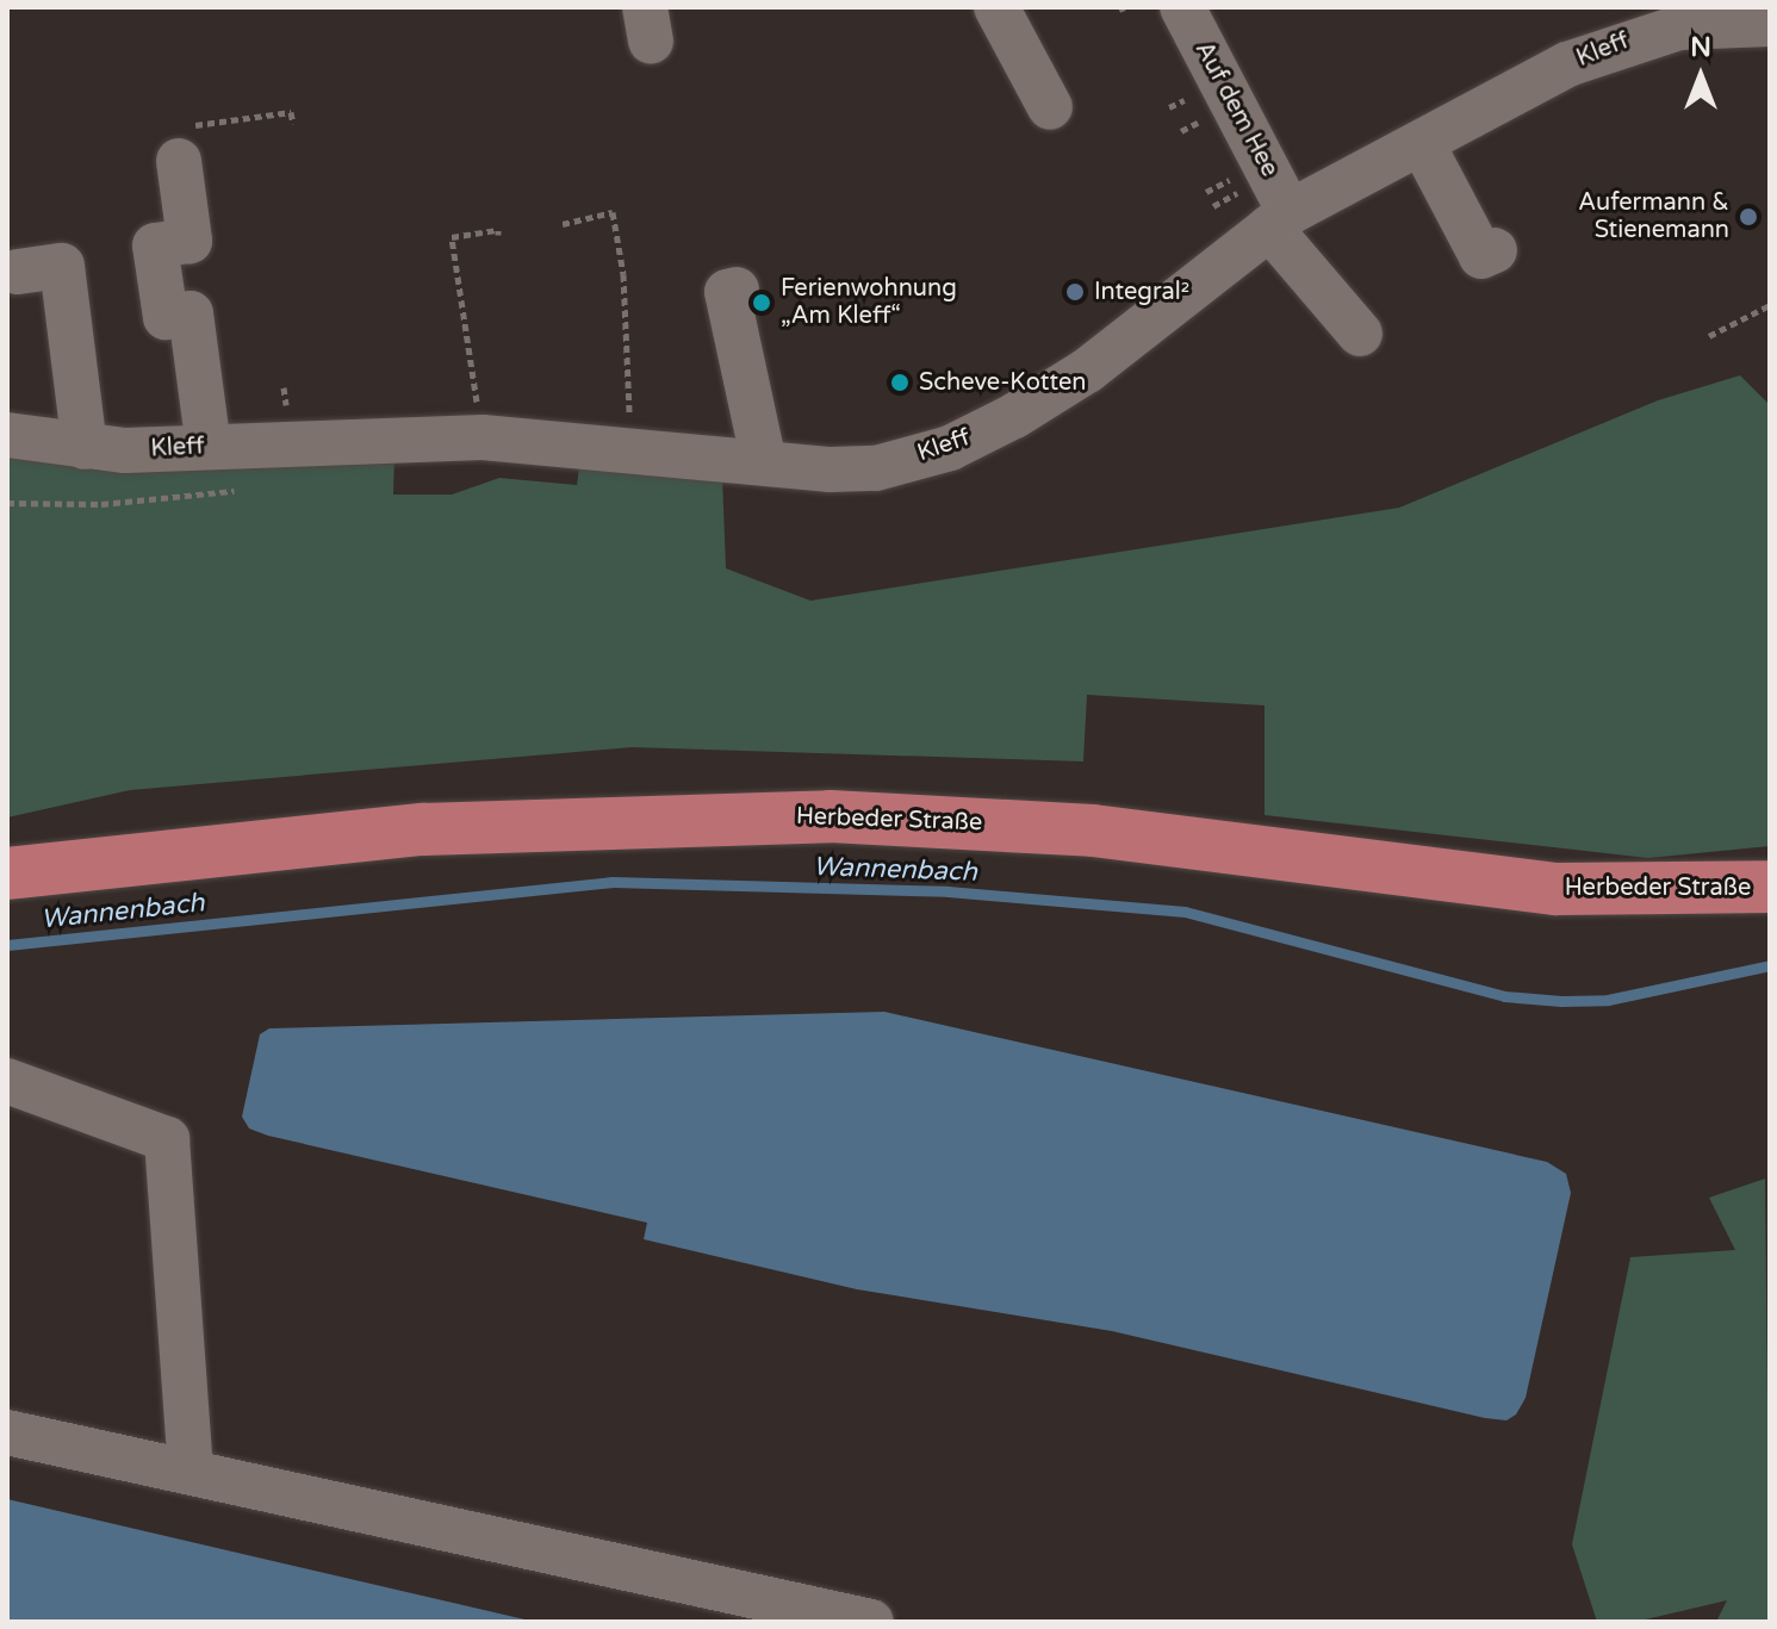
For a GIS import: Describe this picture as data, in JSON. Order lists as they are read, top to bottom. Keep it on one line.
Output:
{"streets":{"main road":["Herbeder Straße"],"street":["Kleff","Auf dem Hee"]},"crossings":[["Kleff","Auf dem Hee"]],"water":["Wannenbach"],"places":["Aufermann & Stienemann","Integral²","Ferienwohnung „Am Kleff“","Scheve-Kotten"],"north":"top"}
